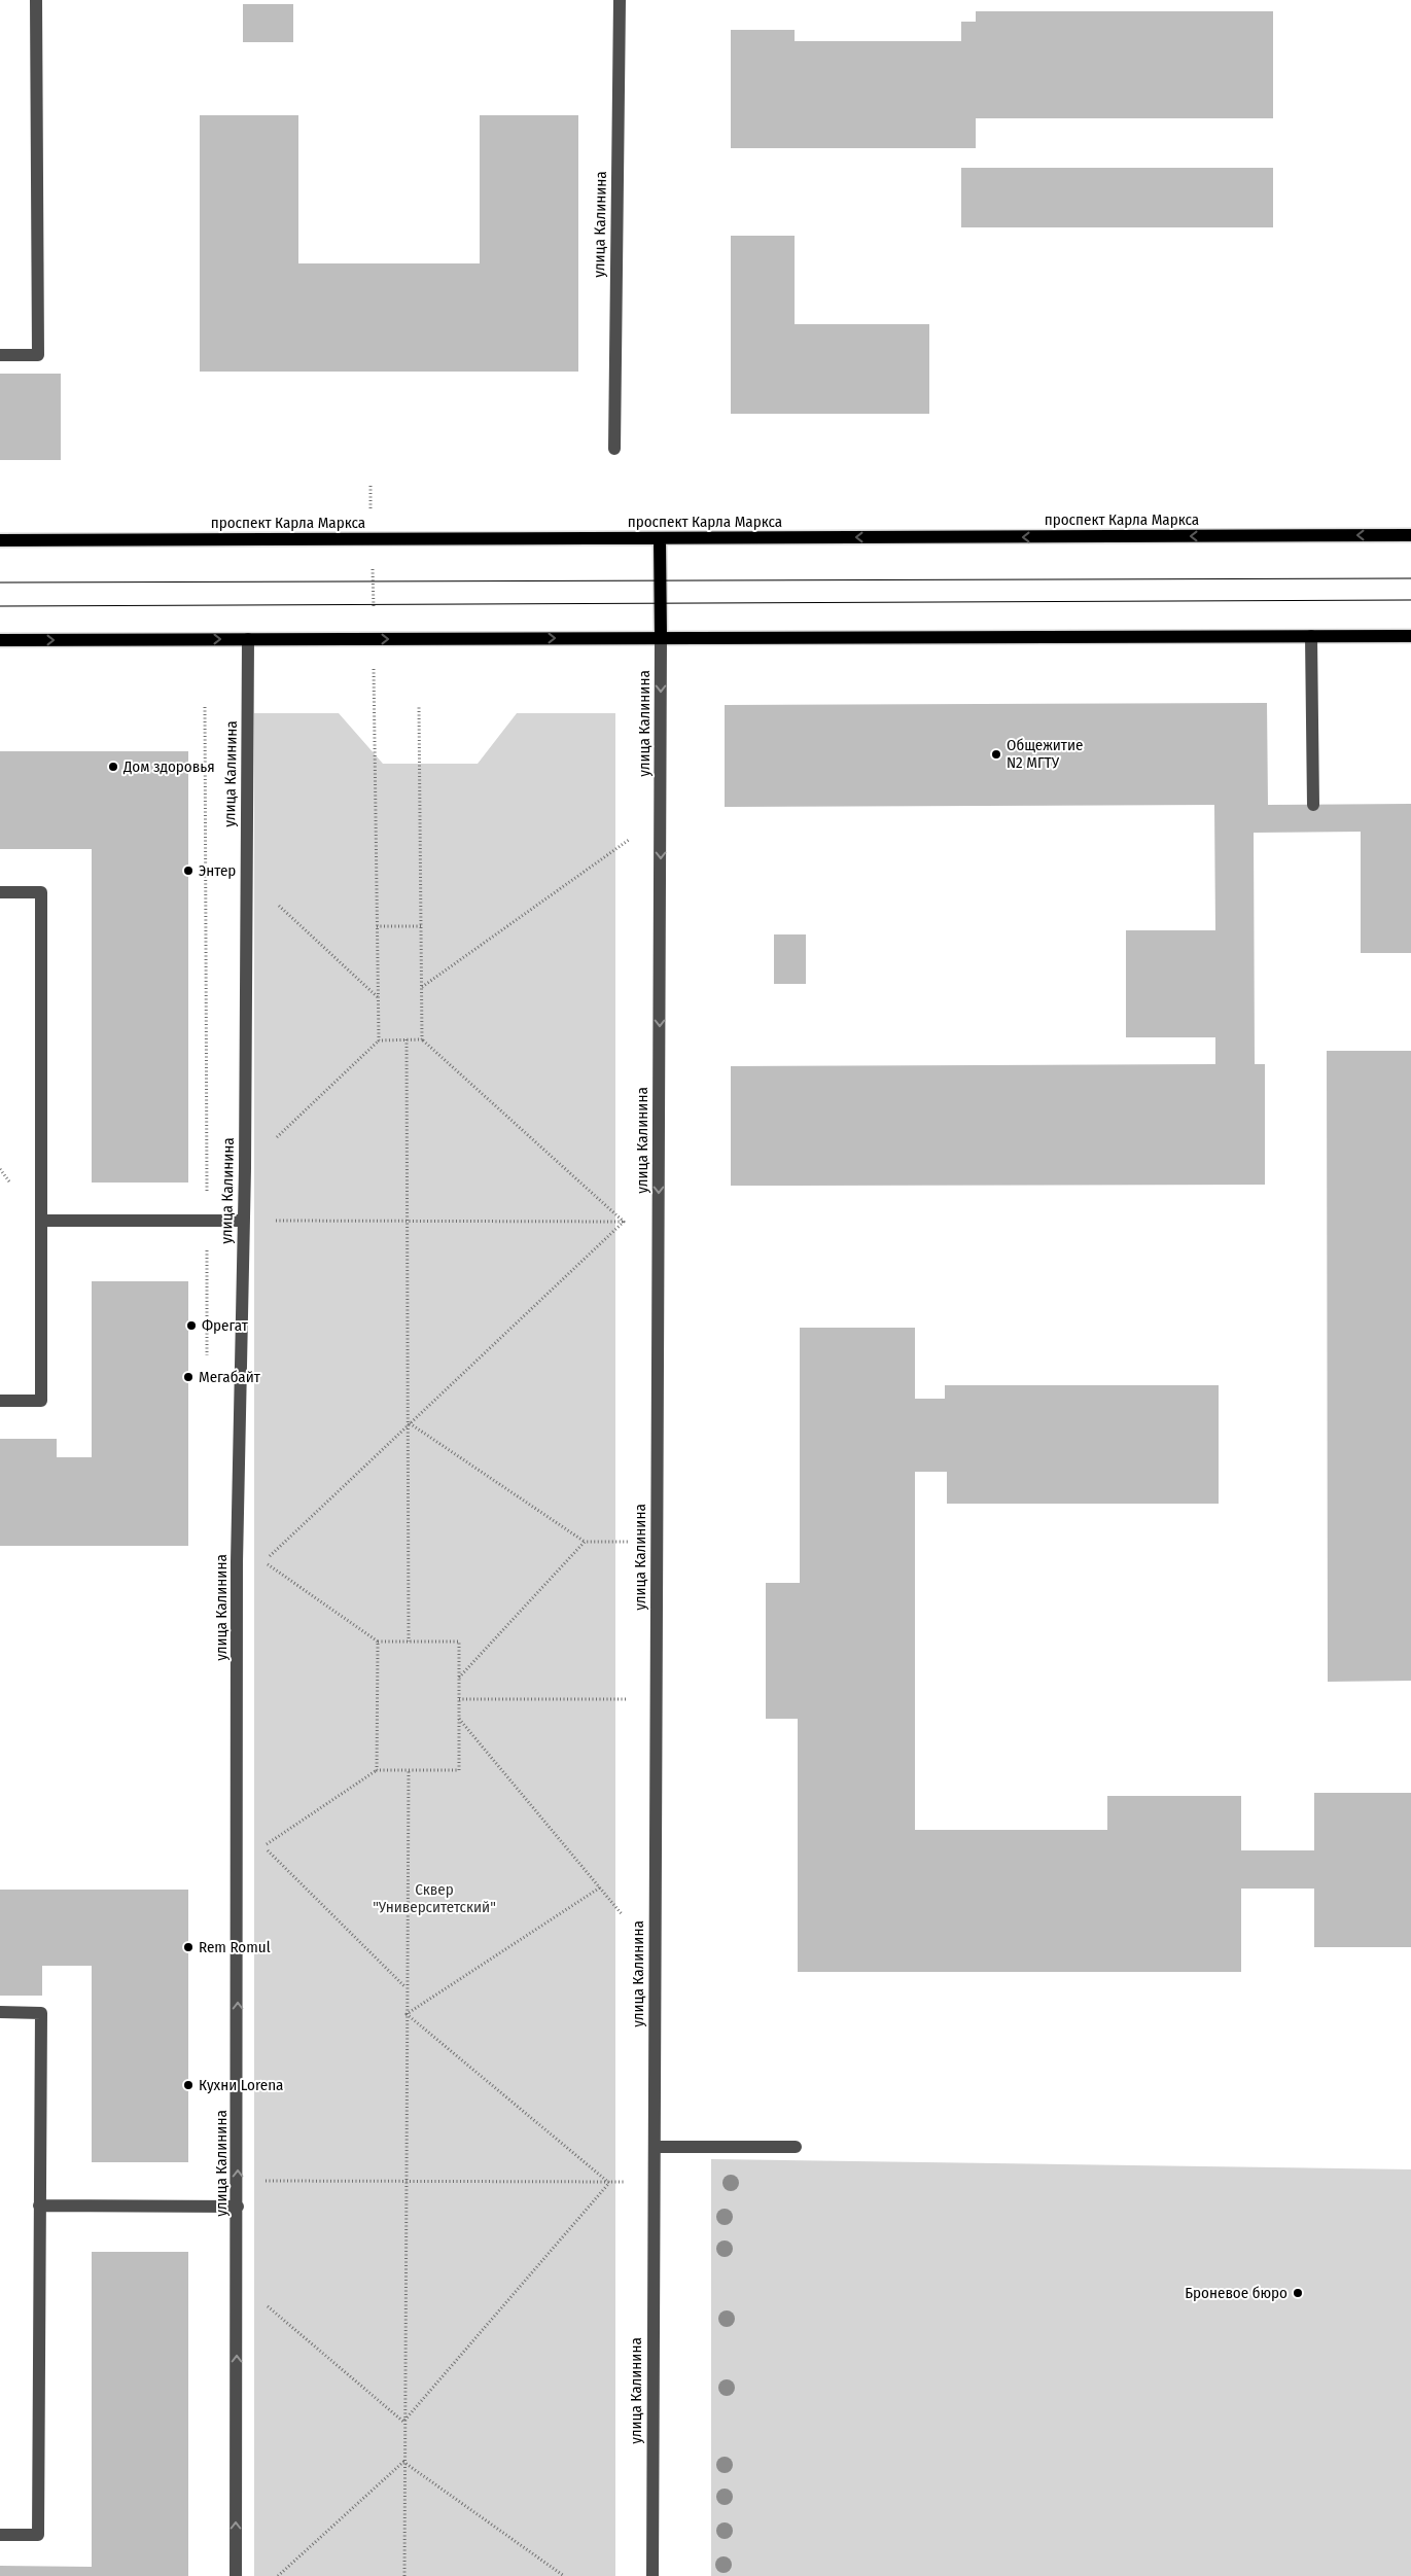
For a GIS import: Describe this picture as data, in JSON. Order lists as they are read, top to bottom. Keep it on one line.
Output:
{"streets":{"main road":["улица Калинина","проспект Карла Маркса"]},"crossings":[["улица Калинина","проспект Карла Маркса"]],"parks":["Сквер \"Университетский\""],"places":["Общежитие N2 МГТУ","Дом здоровья","Энтер","Фрегат","Мегабайт","Rem Romul","Кухни Lorena","Броневое бюро"]}
